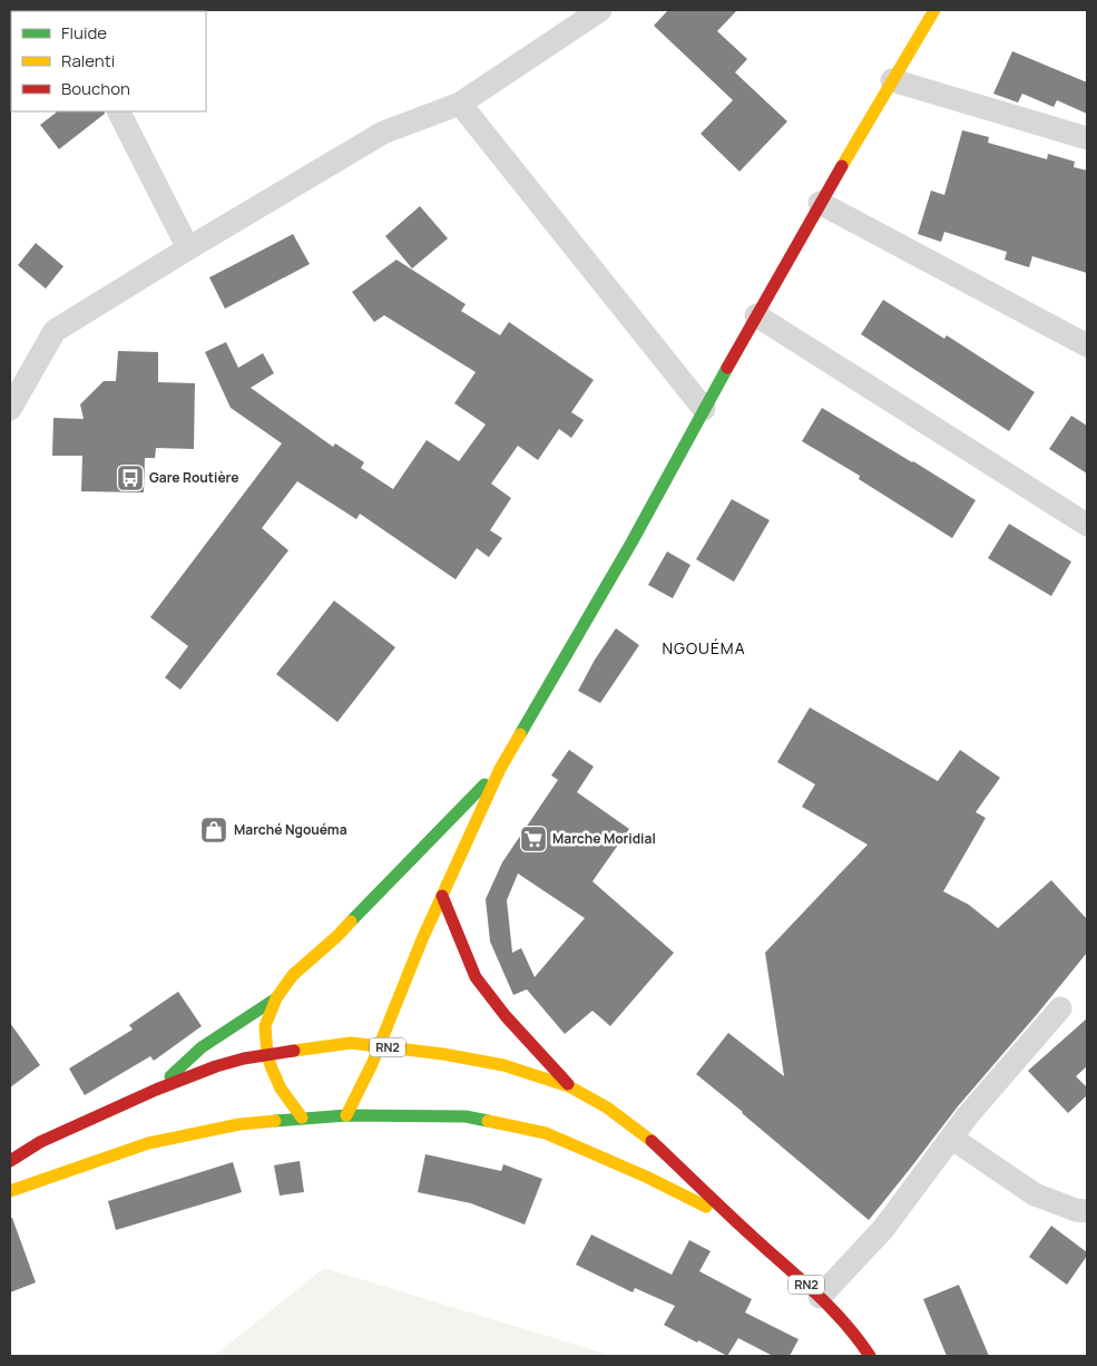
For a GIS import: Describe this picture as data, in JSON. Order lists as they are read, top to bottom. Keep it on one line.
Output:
{"streets":{"main road":["RN2"]},"districts":["NGOUÉMA"],"places":{"bus stop":["Gare Routière"],"shop":["Marché Ngouéma"],"supermarket":["Marche Moridial"]},"legend":["Fluide","Ralenti","Bouchon"]}
